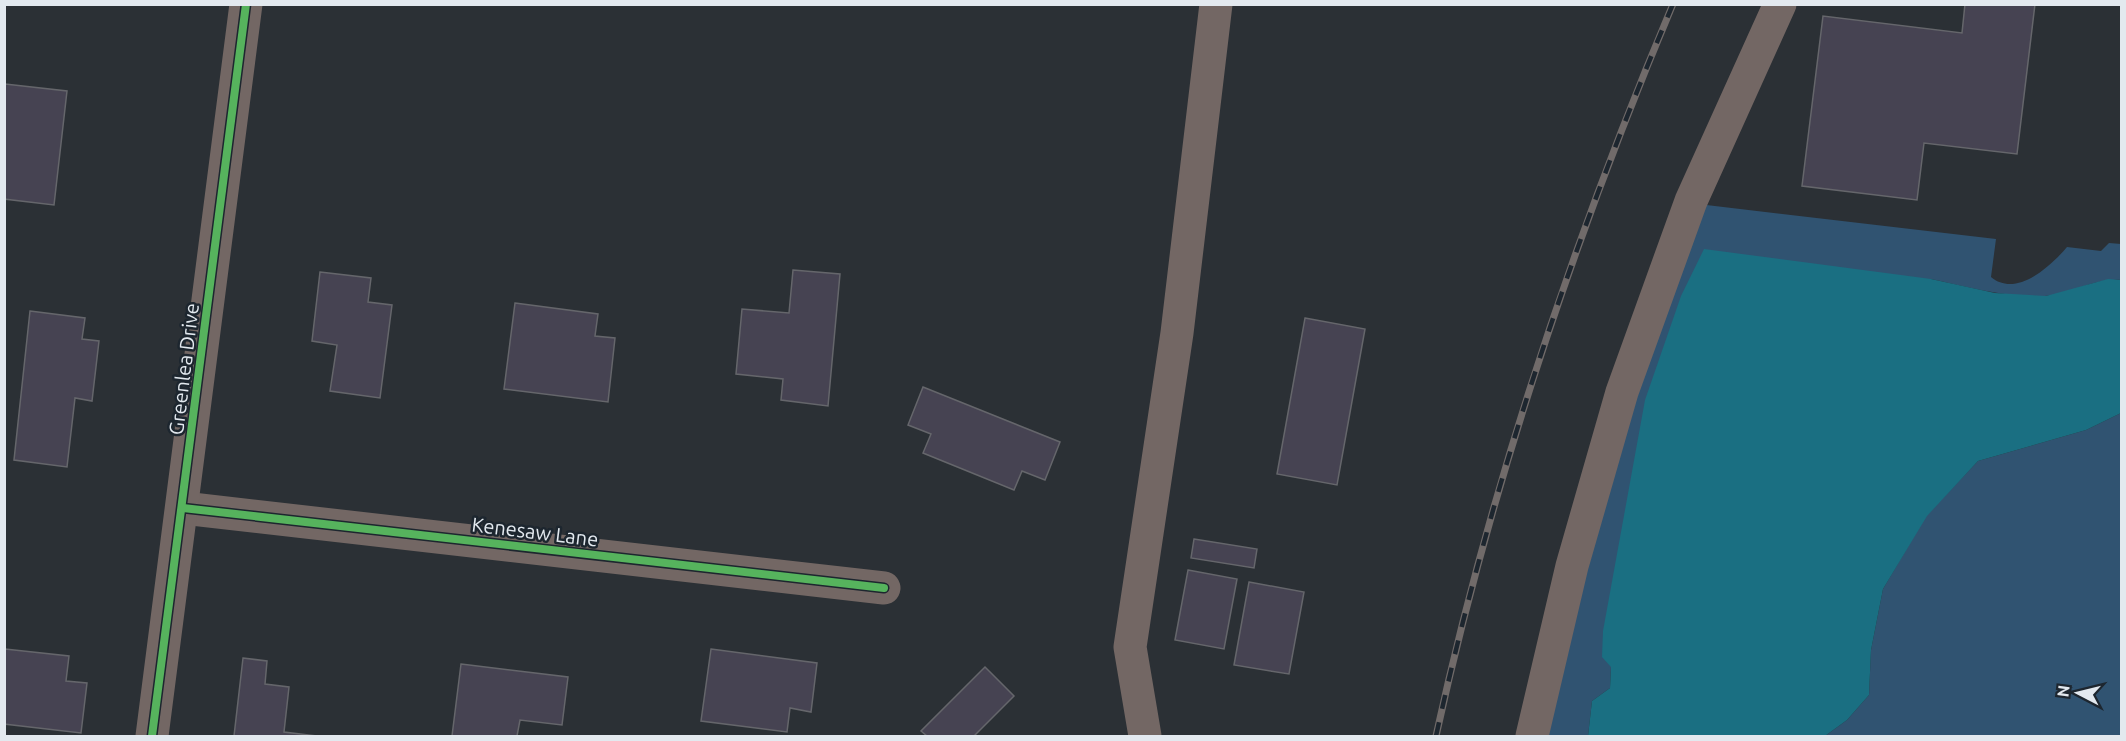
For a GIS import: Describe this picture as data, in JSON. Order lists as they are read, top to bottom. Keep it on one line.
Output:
{"streets":{"street":["Greenlea Drive","Kenesaw Lane"]},"crossings":[["Greenlea Drive","Kenesaw Lane"]],"north":"left"}
